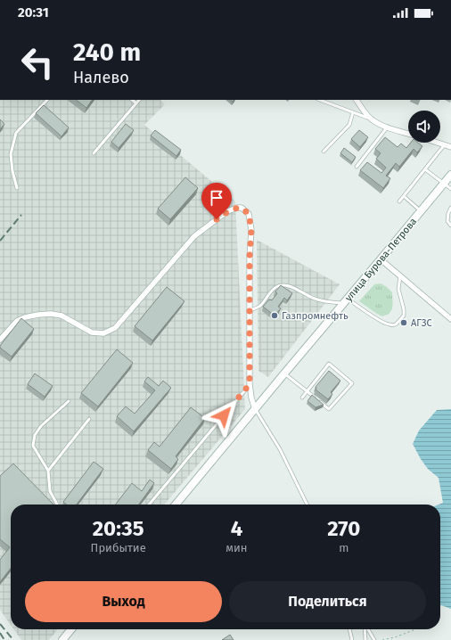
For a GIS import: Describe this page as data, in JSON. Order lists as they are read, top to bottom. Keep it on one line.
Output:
{"streets":{"main road":["улица Бурова-Петрова"]},"places":["Газпромнефть","АГЗС"],"page":{"status":"20:31","turn":["240 m","Налево"],"eta":["20:35","Прибытие","4","мин","270","m"],"buttons":["Выход","Поделиться"]}}
